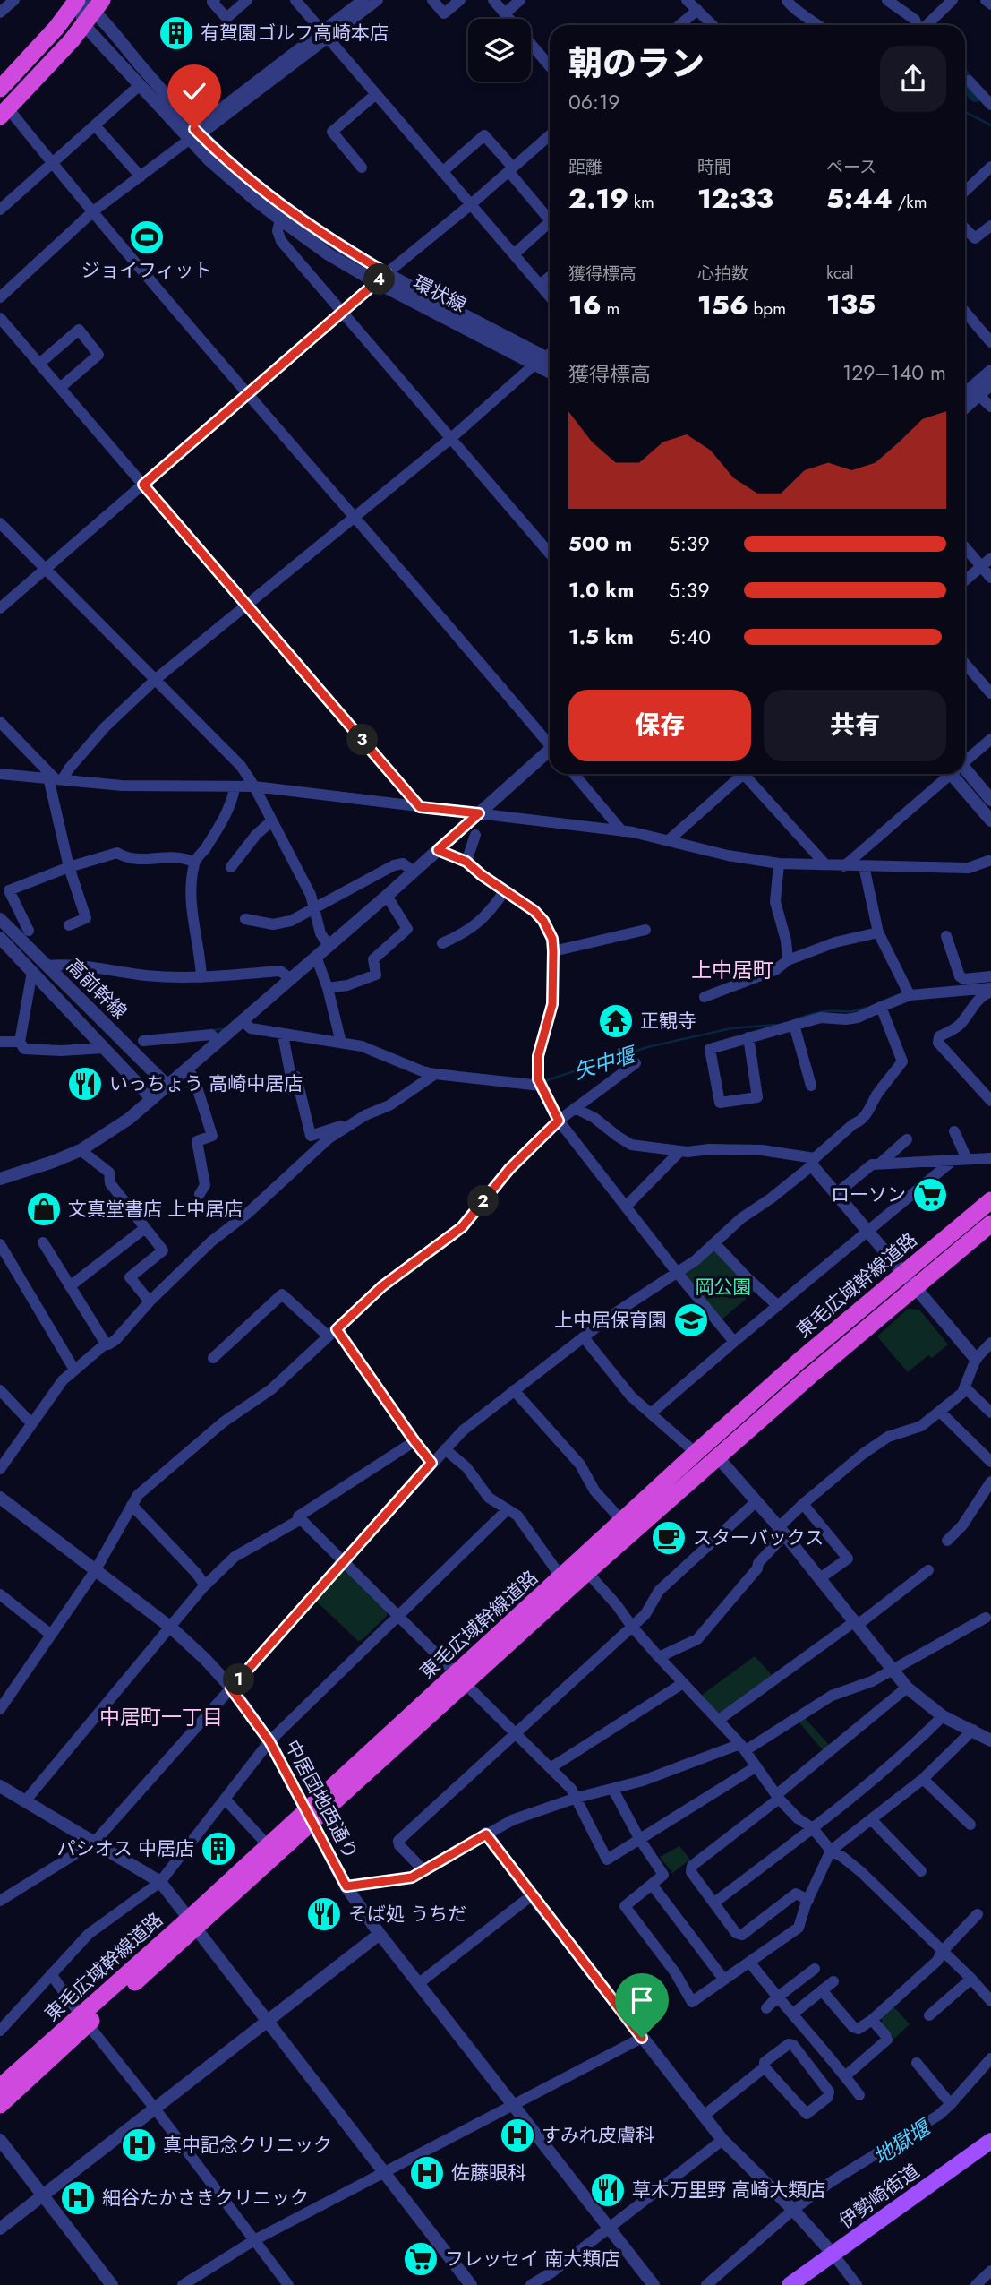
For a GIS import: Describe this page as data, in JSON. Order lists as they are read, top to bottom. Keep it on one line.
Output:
{"streets":{"highway":["東毛広域幹線道路"],"main road":["伊勢崎街道"],"street":["環状線","高前幹線","中居団地西通り"]},"crossings":[["東毛広域幹線道路","中居団地西通り"]],"districts":["上中居町","中居町一丁目"],"water":["矢中堰","地獄堰"],"parks":["岡公園"],"places":{"building":["有賀園ゴルフ高崎本店","パシオス 中居店"],"sports":["ジョイフィット"],"temple":["正観寺"],"restaurant":["いっちょう 高崎中居店","そば処 うちだ","草木万里野 高崎大類店"],"supermarket":["ローソン","フレッセイ 南大類店"],"shop":["文真堂書店 上中居店"],"school or university":["上中居保育園"],"cafe":["スターバックス"],"hospital":["すみれ皮膚科","真中記念クリニック","佐藤眼科","細谷たかさきクリニック"]},"page":{"heading":["朝のラン","06:19"],"stats":[["距離","2.19 km"],["時間","12:33"],["ペース","5:44 /km"],["獲得標高","16 m"],["心拍数","156 bpm"],["kcal","135"]],"pins":["4","3","2","1"],"chart":["獲得標高","129–140 m"],"list":[{"name":"500 m","note":"5:39"},{"name":"1.0 km","note":"5:39"},{"name":"1.5 km","note":"5:40"}],"buttons":["保存","共有"]}}
